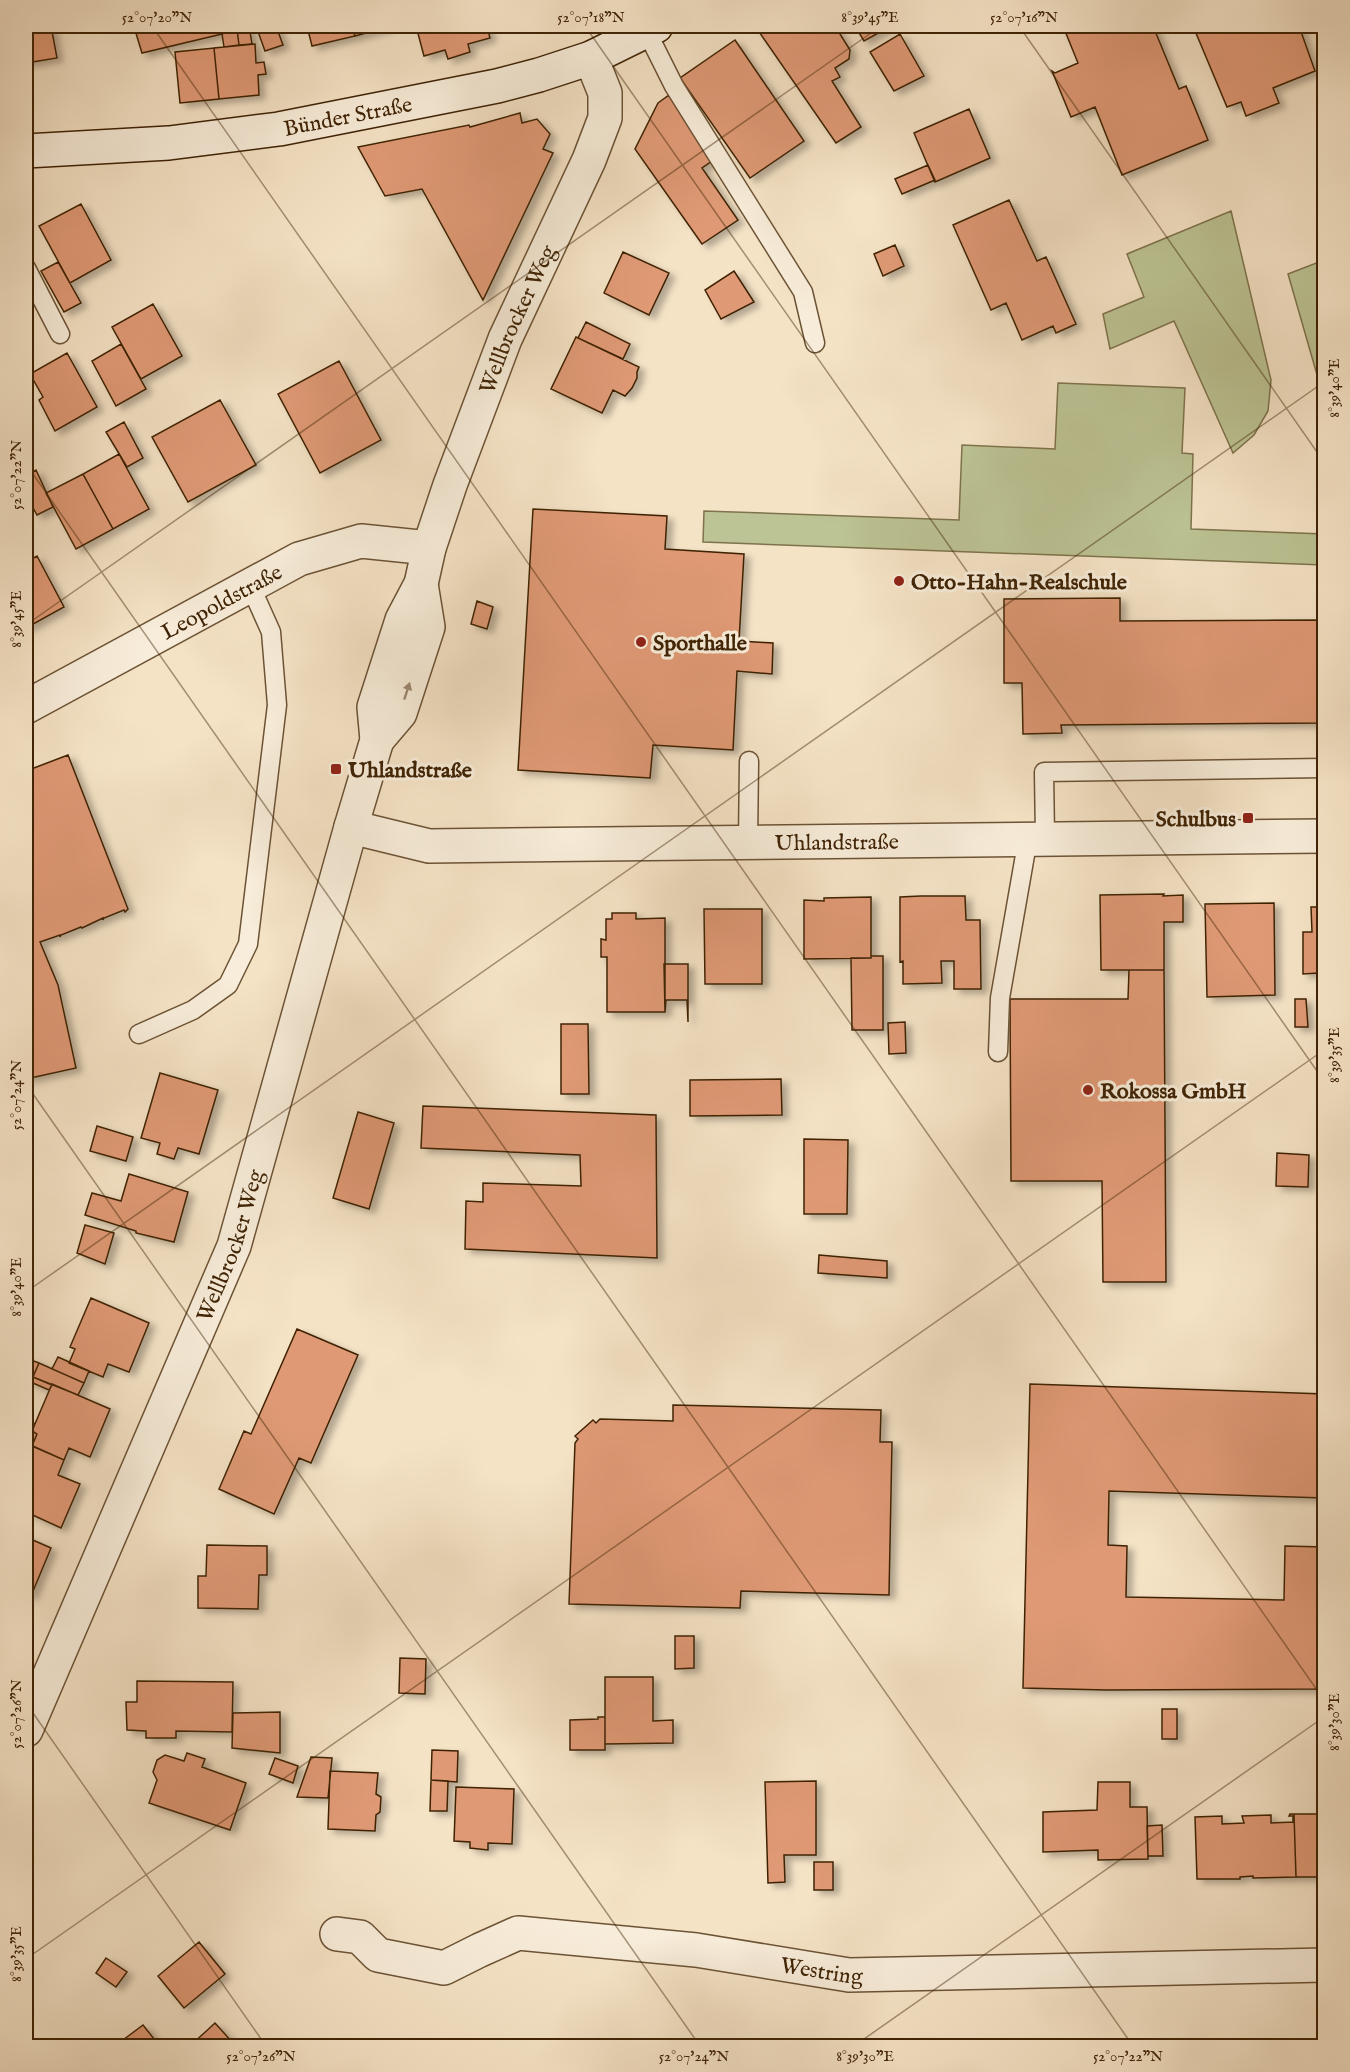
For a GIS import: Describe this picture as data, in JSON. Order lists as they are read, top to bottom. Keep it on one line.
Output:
{"streets":{"street":["Bünder Straße","Wellbrocker Weg","Leopoldstraße","Uhlandstraße","Westring"]},"crossings":[["Bünder Straße","Wellbrocker Weg"],["Wellbrocker Weg","Leopoldstraße"],["Wellbrocker Weg","Uhlandstraße"]],"places":{"other":["Otto-Hahn-Realschule","Sporthalle","Rokossa GmbH"],"transit":["Uhlandstraße","Schulbus"]},"coordinates":["52°07'20\"N","52°07'18\"N","8°39'45\"E","52°07'16\"N","8°39'40\"E","52°07'22\"N","8°39'35\"E","52°07'24\"N","52°07'26\"N","8°39'30\"E"]}
